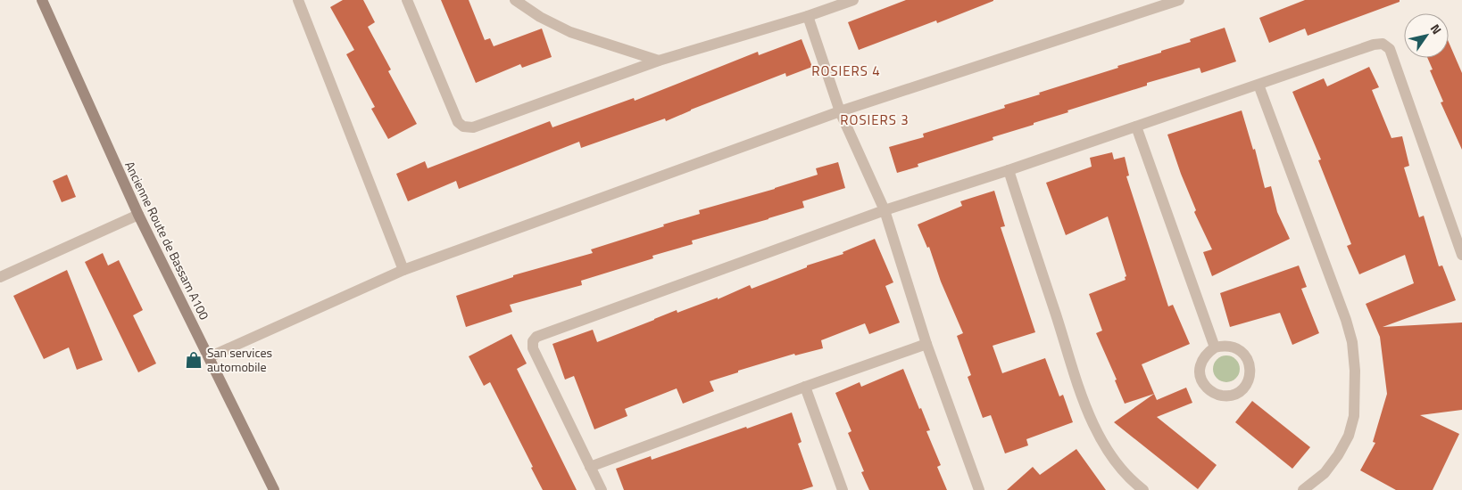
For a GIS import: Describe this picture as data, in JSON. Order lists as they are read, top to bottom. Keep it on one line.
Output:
{"streets":{"main road":["Ancienne Route de Bassam A100"]},"districts":["ROSIERS 4","ROSIERS 3"],"places":{"shop":["San services automobile"]},"north":"top right"}
